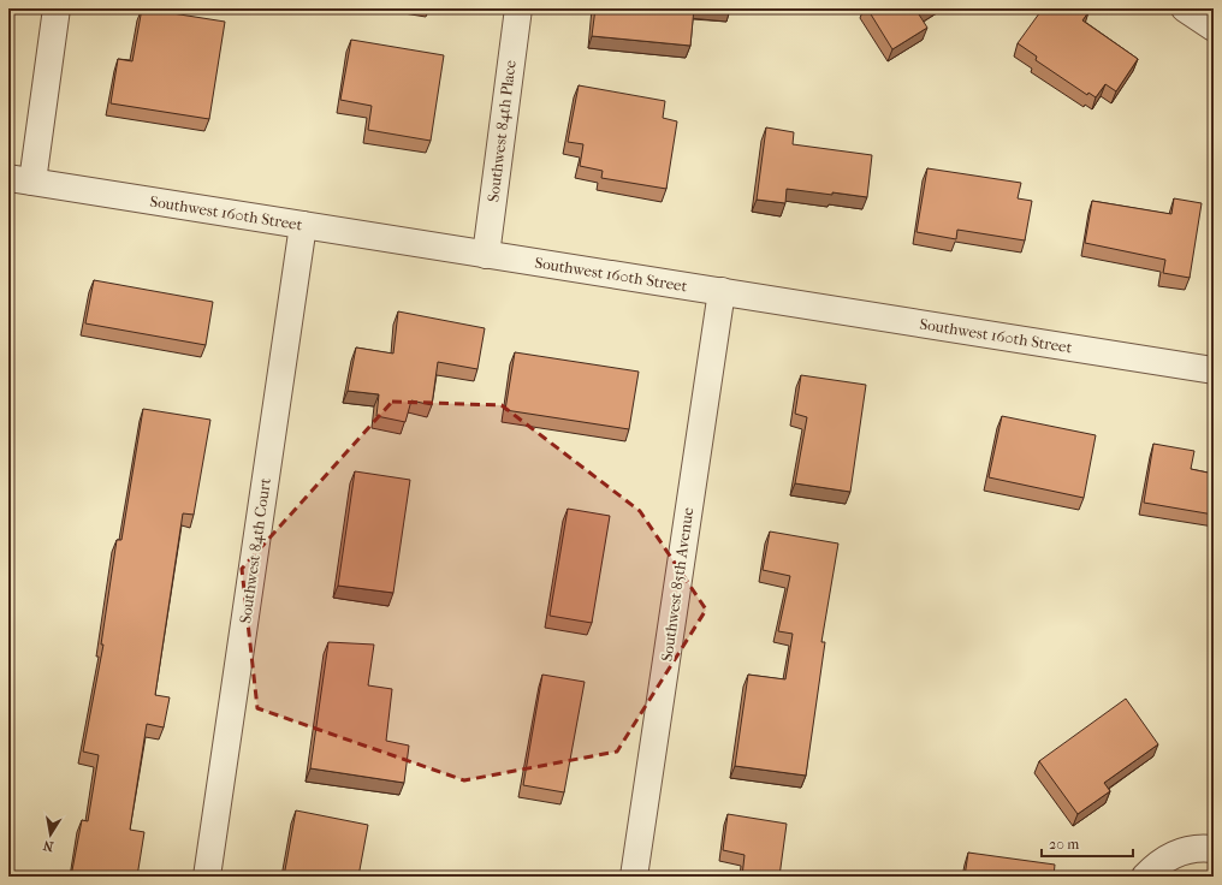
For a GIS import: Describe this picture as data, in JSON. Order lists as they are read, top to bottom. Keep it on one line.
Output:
{"streets":{"street":["Southwest 84th Place","Southwest 160th Street","Southwest 84th Court","Southwest 85th Avenue"]},"crossings":[["Southwest 84th Place","Southwest 160th Street"],["Southwest 160th Street","Southwest 84th Court"],["Southwest 160th Street","Southwest 85th Avenue"]],"scale_bar":"20 m","north":"bottom"}
